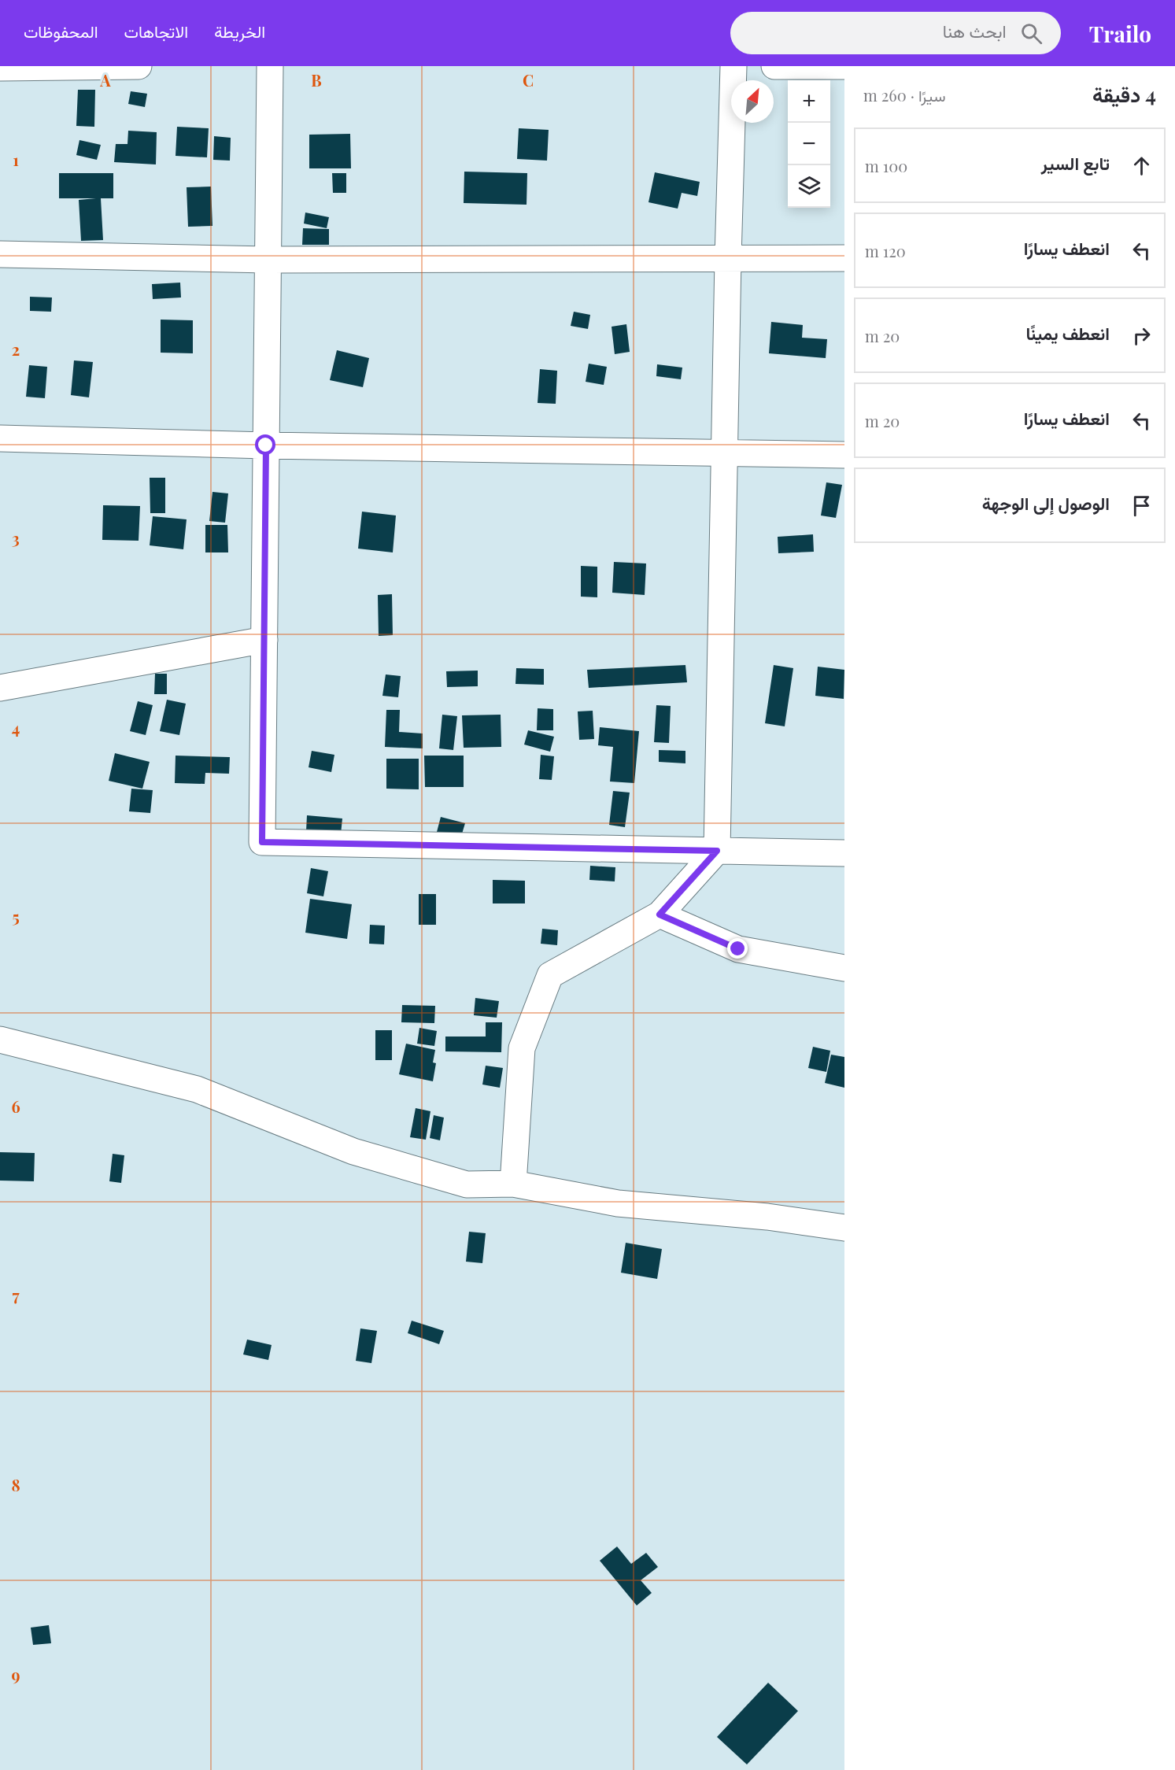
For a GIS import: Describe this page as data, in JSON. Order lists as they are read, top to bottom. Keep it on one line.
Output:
{"north":"top right","page":{"header":"Trailo","search":"ابحث هنا","nav":["الخريطة","الاتجاهات","المحفوظات"],"heading":["4 دقيقة","سيرًا · 260 m"],"map_buttons":["+","−"],"list":[["تابع السير","100 m"],["انعطف يسارًا","120 m"],["انعطف يمينًا","20 m"],["انعطف يسارًا","20 m"],"الوصول إلى الوجهة"]},"grid":{"columns":["A","B","C"],"rows":["1","2","3","4","5","6","7","8","9"]}}
